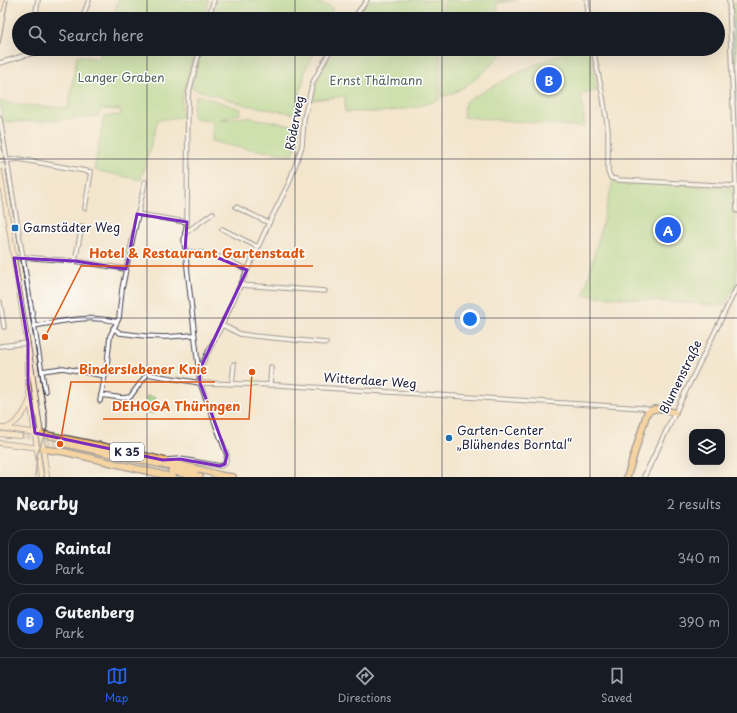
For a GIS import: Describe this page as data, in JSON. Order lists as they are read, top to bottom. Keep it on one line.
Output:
{"streets":{"highway":["K 35"],"street":["Röderweg","Blumenstraße","Witterdaer Weg"]},"parks":["Langer Graben","Ernst Thälmann"],"places":{"transit":["Gamstädter Weg"],"other":["Hotel & Restaurant Gartenstadt","DEHOGA Thüringen","Garten-Center „Blühendes Borntal“","Binderslebener Knie"]},"page":{"search":"Search here","pins":["B","A"],"heading":["Nearby","2 results"],"list":[{"mark":"A","name":"Raintal","note":"Park","value":"340 m"},{"mark":"B","name":"Gutenberg","note":"Park","value":"390 m"}],"nav":["Map","Directions","Saved"]}}
